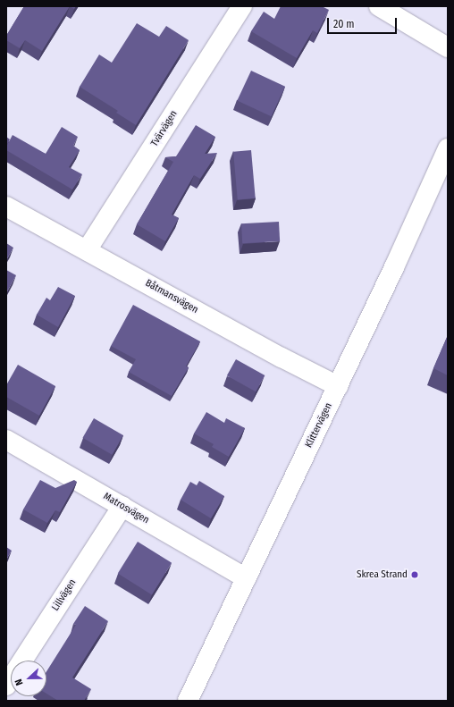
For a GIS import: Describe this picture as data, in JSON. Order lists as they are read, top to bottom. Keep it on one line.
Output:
{"streets":{"street":["Tvärvägen","Båtmansvägen","Klittervägen","Matrosvägen","Lillvägen"]},"crossings":[["Tvärvägen","Båtmansvägen"],["Båtmansvägen","Klittervägen"],["Klittervägen","Matrosvägen"],["Matrosvägen","Lillvägen"]],"places":["Skrea Strand"],"scale_bar":"20 m","north":"left"}
